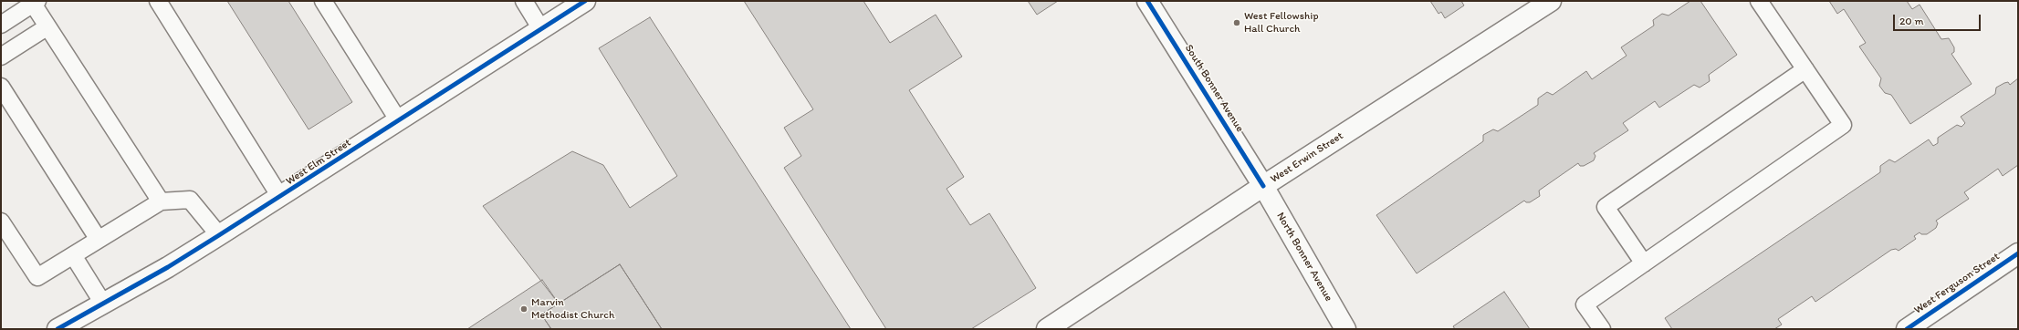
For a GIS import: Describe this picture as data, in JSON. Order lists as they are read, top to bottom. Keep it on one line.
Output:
{"streets":{"street":["South Bonner Avenue","West Erwin Street","West Elm Street","North Bonner Avenue","West Ferguson Street"]},"crossings":[["South Bonner Avenue","West Erwin Street"],["South Bonner Avenue","North Bonner Avenue"],["West Erwin Street","North Bonner Avenue"]],"places":["West Fellowship Hall Church","Marvin Methodist Church"],"scale_bar":"20 m"}
